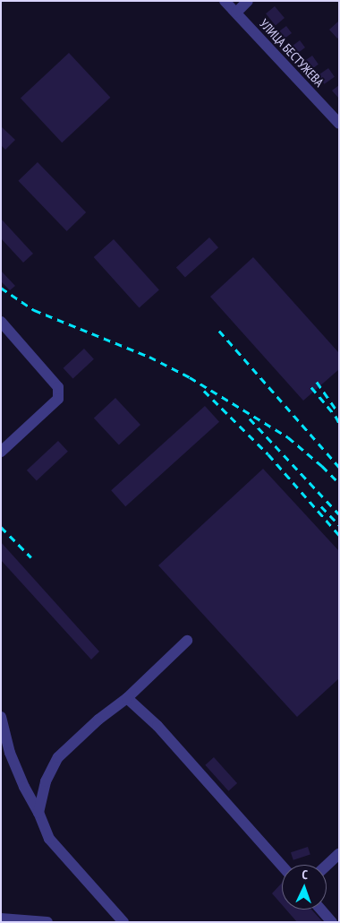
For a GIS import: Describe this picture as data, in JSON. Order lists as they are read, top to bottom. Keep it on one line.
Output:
{"streets":{"street":["УЛИЦА БЕСТУЖЕВА"]},"north":"top"}
